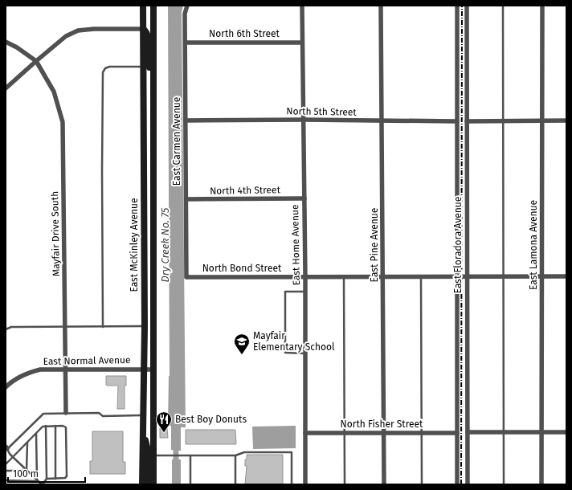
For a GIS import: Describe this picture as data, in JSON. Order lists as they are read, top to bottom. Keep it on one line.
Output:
{"streets":{"main road":["East McKinley Avenue"],"street":["North 6th Street","North 5th Street","East Carmen Avenue","North 4th Street","Mayfair Drive South","East Home Avenue","East Pine Avenue","East Floradora Avenue","East Lamona Avenue","North Bond Street","East Normal Avenue","North Fisher Street"]},"crossings":[["North 6th Street","East Carmen Avenue"],["North 6th Street","East Home Avenue"],["North 5th Street","East Carmen Avenue"],["North 5th Street","East Home Avenue"],["North 5th Street","East Pine Avenue"],["North 5th Street","East Floradora Avenue"],["East Carmen Avenue","North 4th Street"],["East Carmen Avenue","North Bond Street"],["North 4th Street","East Home Avenue"],["Mayfair Drive South","East Normal Avenue"],["East McKinley Avenue","East Normal Avenue"],["East Home Avenue","North Bond Street"],["East Home Avenue","North Fisher Street"],["East Pine Avenue","North Bond Street"],["East Pine Avenue","North Fisher Street"],["East Floradora Avenue","North Bond Street"],["East Floradora Avenue","North Fisher Street"],["East Lamona Avenue","North Bond Street"]],"water":["Dry Creek No. 75"],"places":{"school or university":["Mayfair Elementary School"],"restaurant":["Best Boy Donuts"]},"scale_bar":"100 m"}
